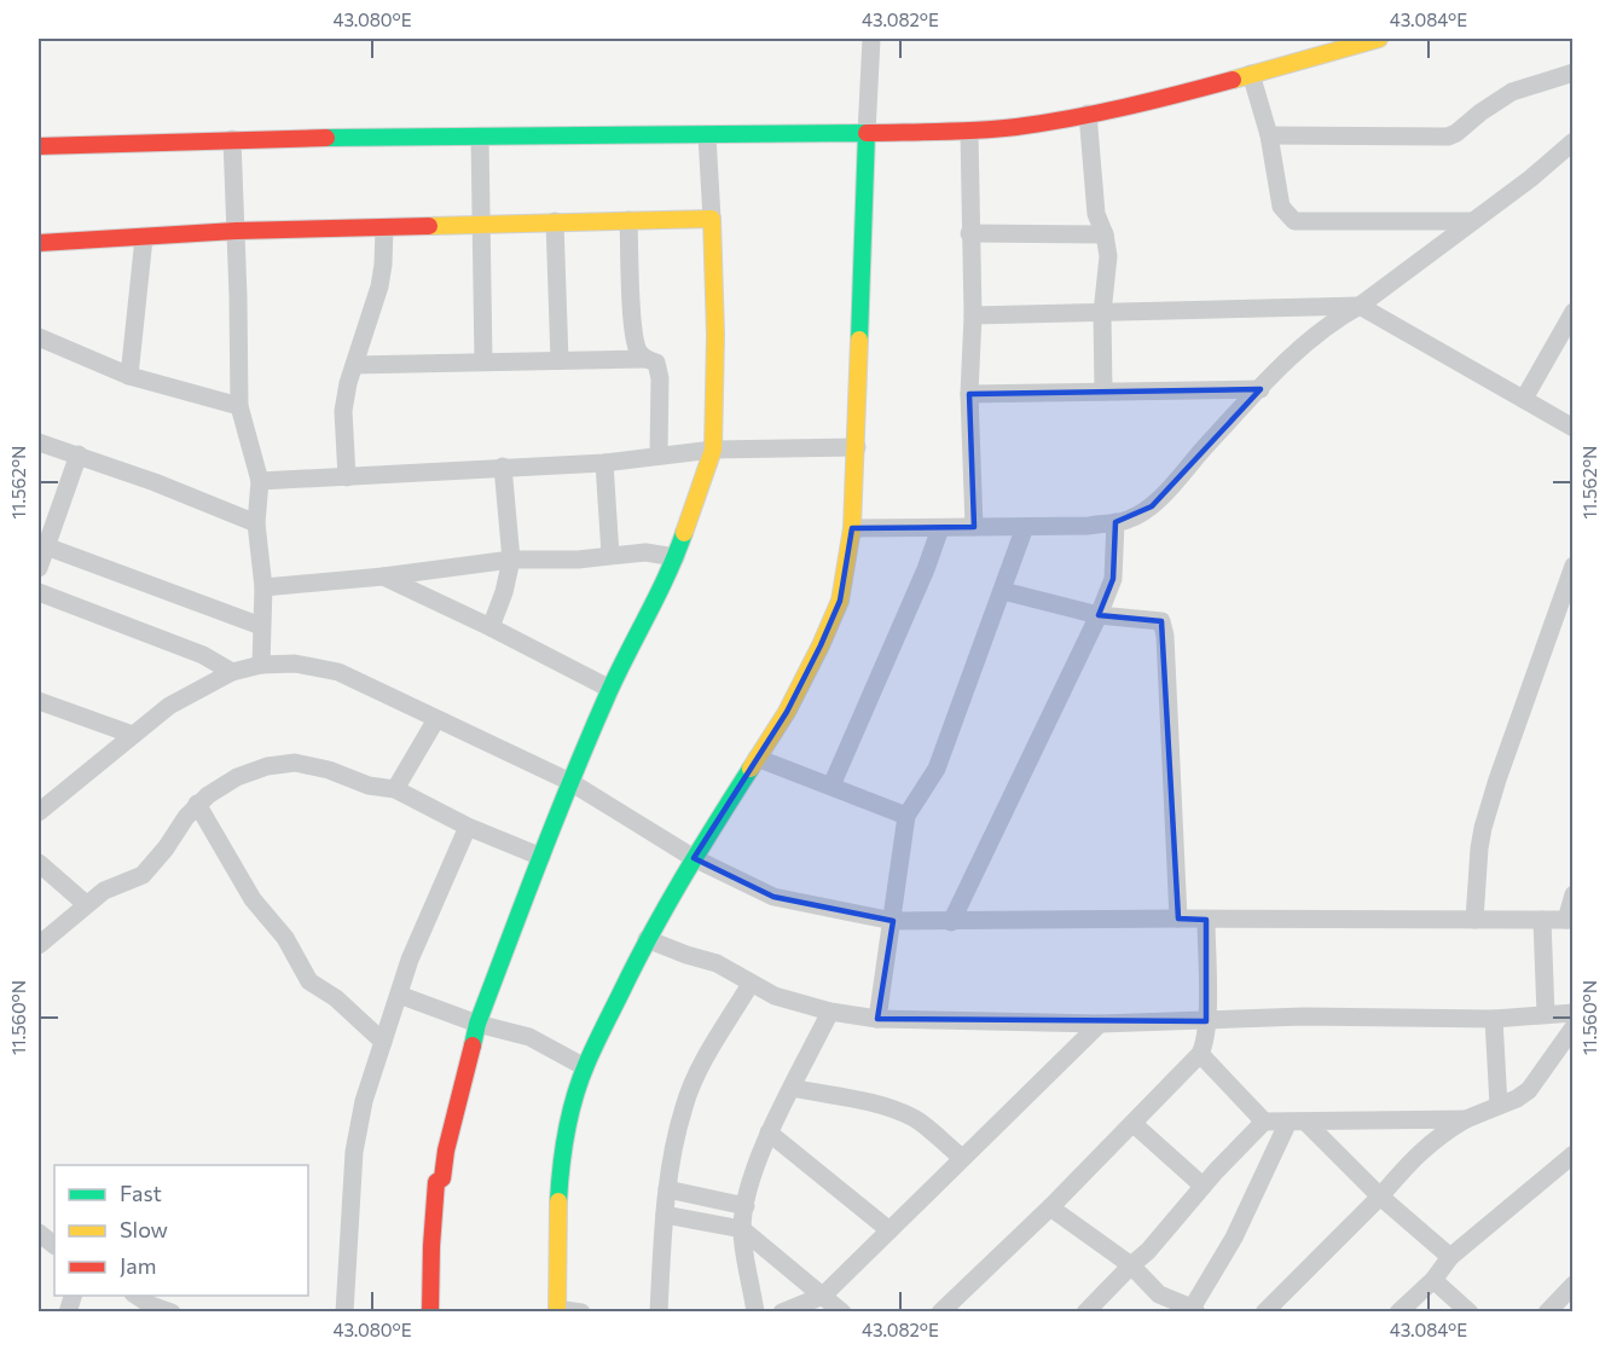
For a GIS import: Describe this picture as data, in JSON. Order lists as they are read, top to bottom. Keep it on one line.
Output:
{"legend":["Fast","Slow","Jam"],"coordinates":["43.080°E","43.082°E","43.084°E","11.562°N","11.560°N"]}
